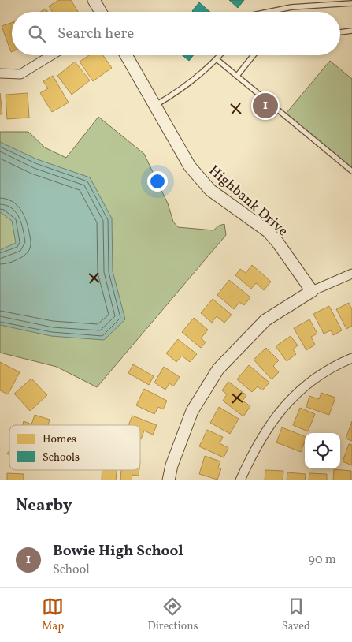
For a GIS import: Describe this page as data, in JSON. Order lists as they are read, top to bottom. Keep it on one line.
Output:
{"streets":{"street":["Highbank Drive"]},"legend":["Homes","Schools"],"page":{"search":"Search here","pins":"1","heading":"Nearby","list":[{"mark":"1","name":"Bowie High School","note":"School","value":"90 m"}],"nav":["Map","Directions","Saved"]}}
